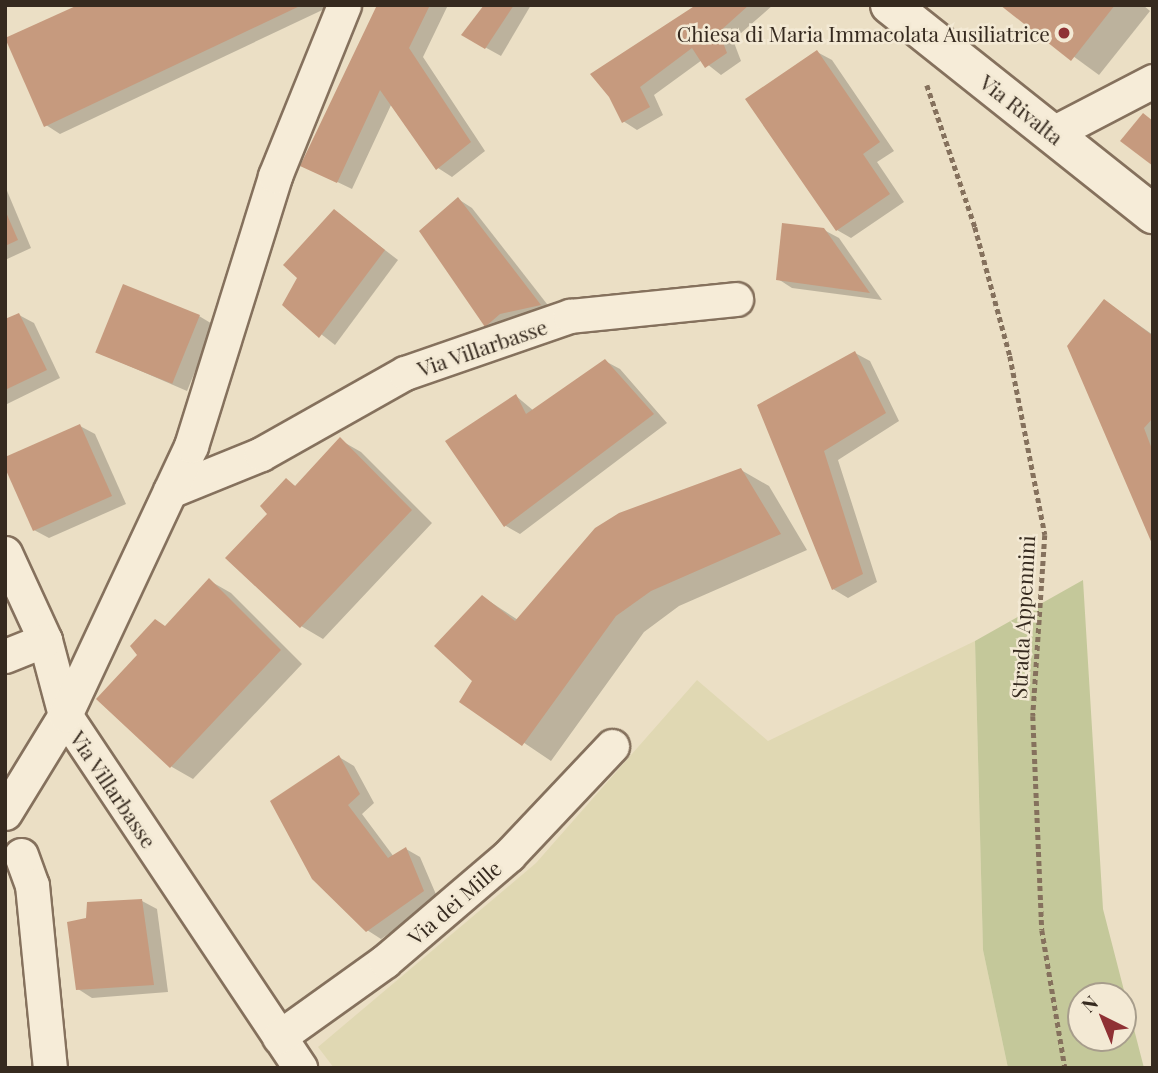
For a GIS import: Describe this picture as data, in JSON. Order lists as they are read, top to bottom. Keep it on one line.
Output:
{"streets":{"street":["Via Rivalta","Via Villarbasse","Via dei Mille"],"path":["Strada Appennini"]},"crossings":[["Via Villarbasse","Via dei Mille"]],"places":["Chiesa di Maria Immacolata Ausiliatrice"],"north":"top left"}
